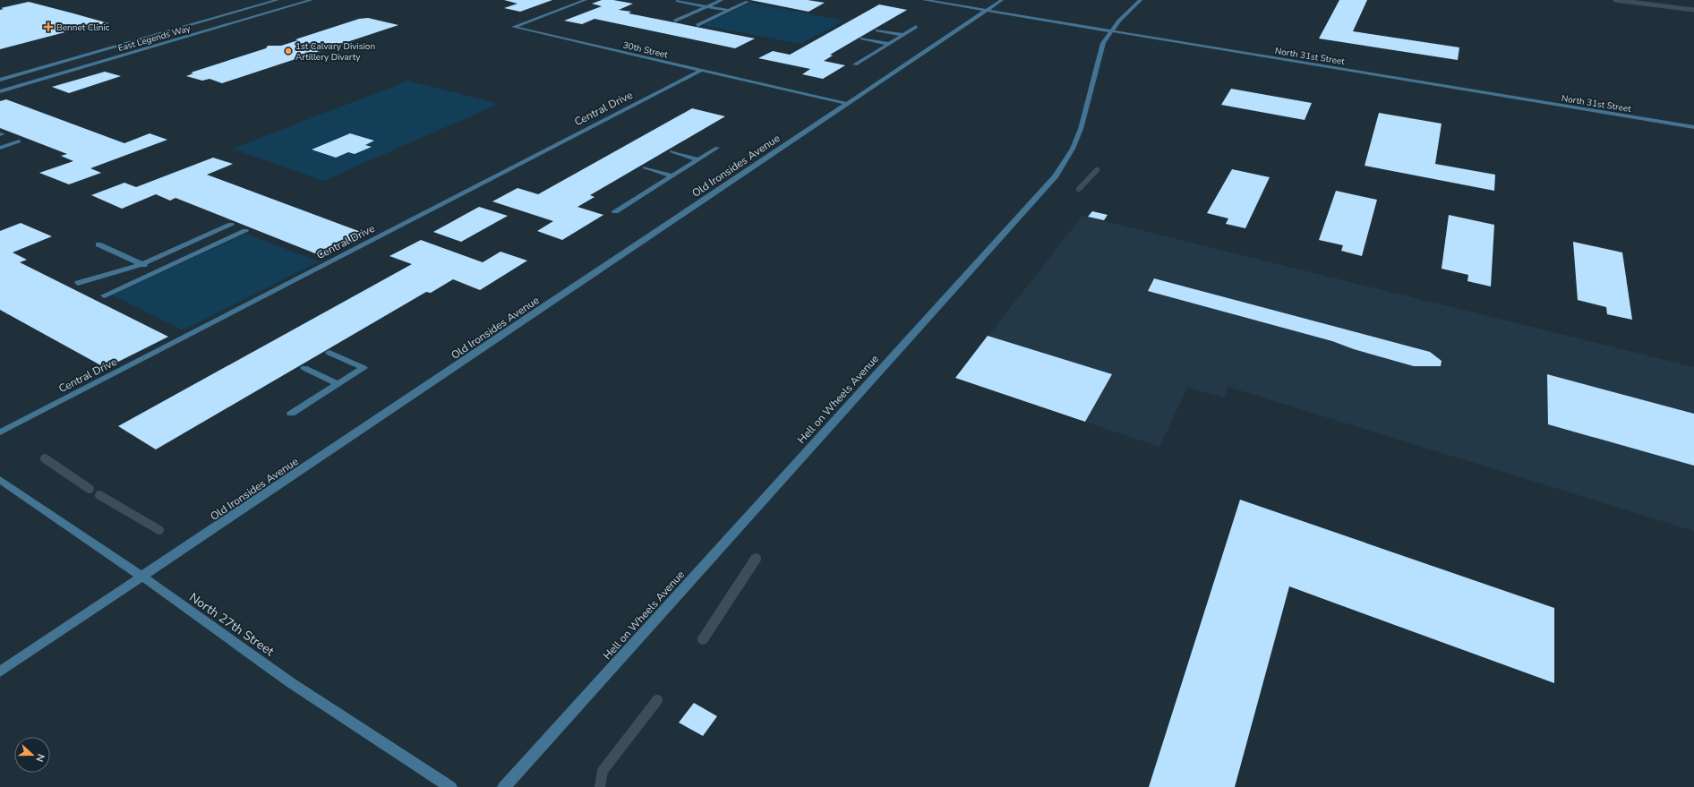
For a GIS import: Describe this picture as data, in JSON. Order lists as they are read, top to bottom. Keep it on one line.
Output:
{"streets":{"street":["East Legends Way","30th Street","North 31st Street","Central Drive","Old Ironsides Avenue","Hell on Wheels Avenue","North 27th Street"]},"crossings":[["30th Street","Central Drive"],["30th Street","Old Ironsides Avenue"],["North 31st Street","Old Ironsides Avenue"],["North 31st Street","Hell on Wheels Avenue"],["Old Ironsides Avenue","North 27th Street"]],"places":{"health":["Bennet Clinic"],"other":["1st Calvary Division Artillery Divarty"]},"north":"right"}
